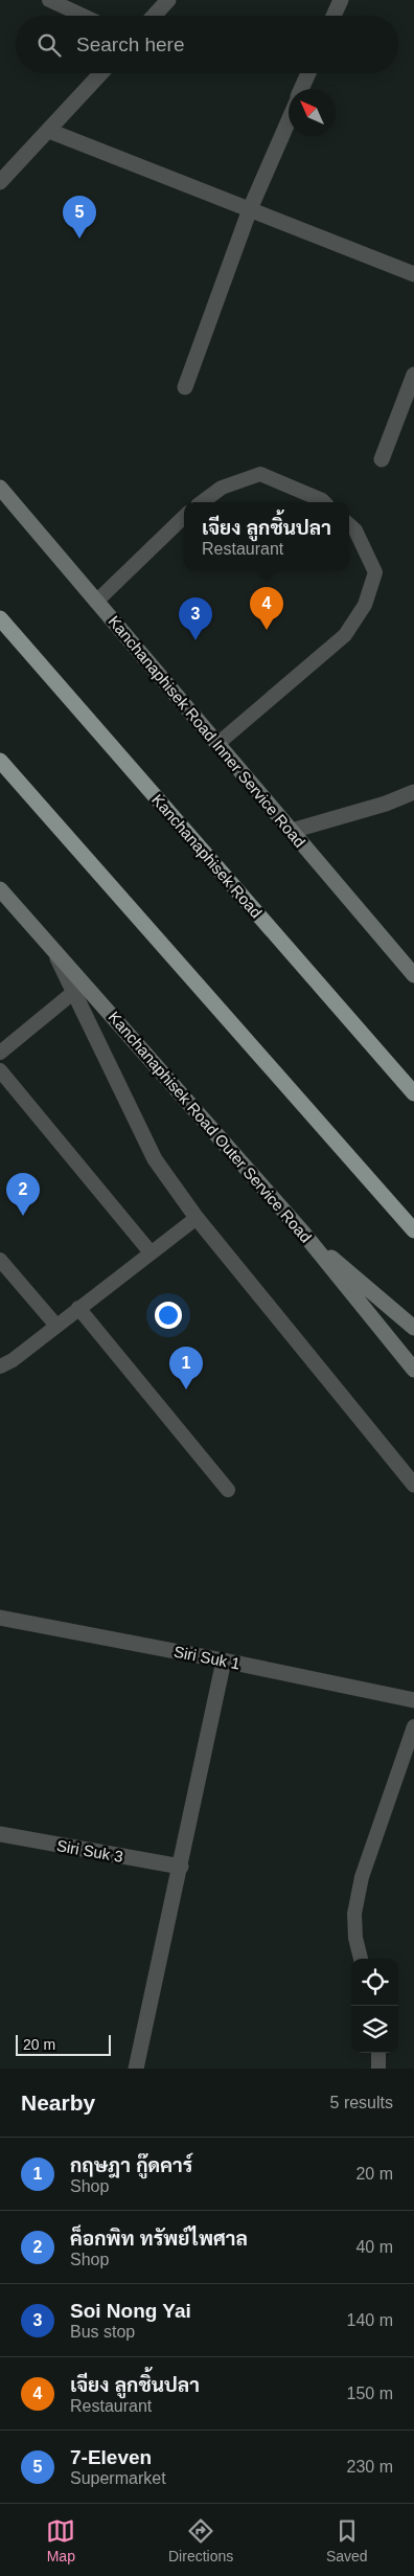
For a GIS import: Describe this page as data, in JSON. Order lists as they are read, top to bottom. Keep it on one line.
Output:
{"streets":{"highway":["Kanchanaphisek Road"],"main road":["Kanchanaphisek Road Inner Service Road","Kanchanaphisek Road Outer Service Road"],"street":["Siri Suk 1","Siri Suk 3"]},"scale_bar":"20 m","north":"top left","page":{"search":"Search here","pins":["5","4","3","2","1"],"popup":["เจียง ลูกชิ้นปลา","Restaurant"],"scale":"20 m","heading":["Nearby","5 results"],"list":[{"mark":"1","name":"กฤษฎา กู๊ดคาร์","note":"Shop","value":"20 m"},{"mark":"2","name":"ค็อกพิท ทรัพย์ไพศาล","note":"Shop","value":"40 m"},{"mark":"3","name":"Soi Nong Yai","note":"Bus stop","value":"140 m"},{"mark":"4","name":"เจียง ลูกชิ้นปลา","note":"Restaurant","value":"150 m"},{"mark":"5","name":"7-Eleven","note":"Supermarket","value":"230 m"}],"nav":["Map","Directions","Saved"]}}
